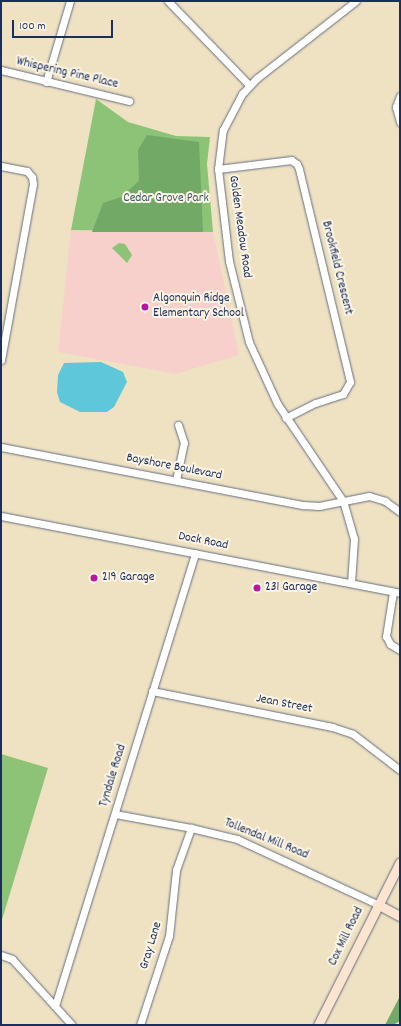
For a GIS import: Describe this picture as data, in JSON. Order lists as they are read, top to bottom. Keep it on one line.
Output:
{"streets":{"street":["Whispering Pine Place","Golden Meadow Road","Brookfield Crescent","Bayshore Boulevard","Dock Road","Jean Street","Tyndale Road","Tollendal Mill Road","Cox Mill Road","Gray Lane"]},"crossings":[["Golden Meadow Road","Brookfield Crescent"],["Golden Meadow Road","Bayshore Boulevard"],["Golden Meadow Road","Dock Road"],["Dock Road","Tyndale Road"],["Jean Street","Tyndale Road"],["Tyndale Road","Tollendal Mill Road"],["Tollendal Mill Road","Cox Mill Road"],["Tollendal Mill Road","Gray Lane"]],"parks":["Cedar Grove Park"],"places":["Algonquin Ridge Elementary School","219 Garage","231 Garage"],"scale_bar":"100 m"}
